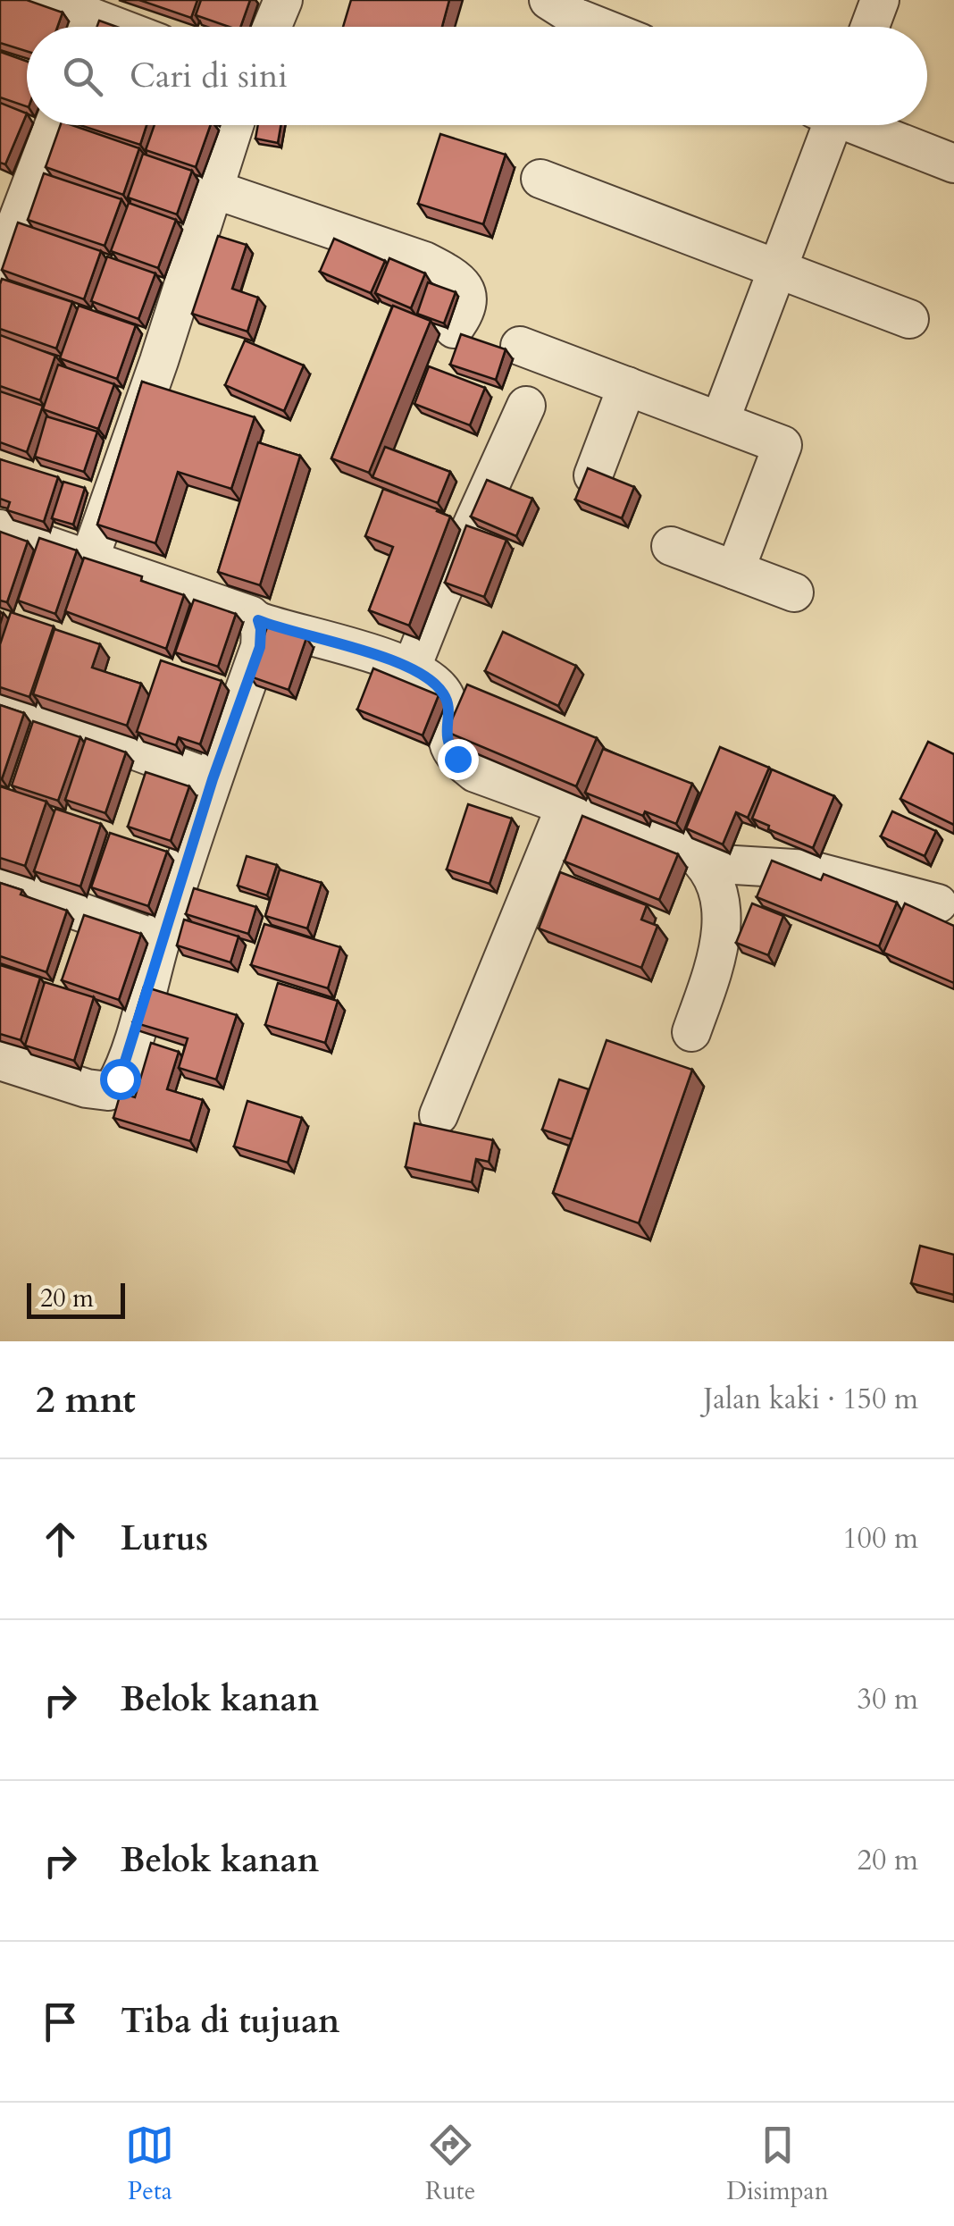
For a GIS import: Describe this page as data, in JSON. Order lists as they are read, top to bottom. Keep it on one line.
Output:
{"scale_bar":"20 m","page":{"search":"Cari di sini","scale":"20 m","heading":["2 mnt","Jalan kaki · 150 m"],"list":[["Lurus","100 m"],["Belok kanan","30 m"],["Belok kanan","20 m"],"Tiba di tujuan"],"nav":["Peta","Rute","Disimpan"]}}
